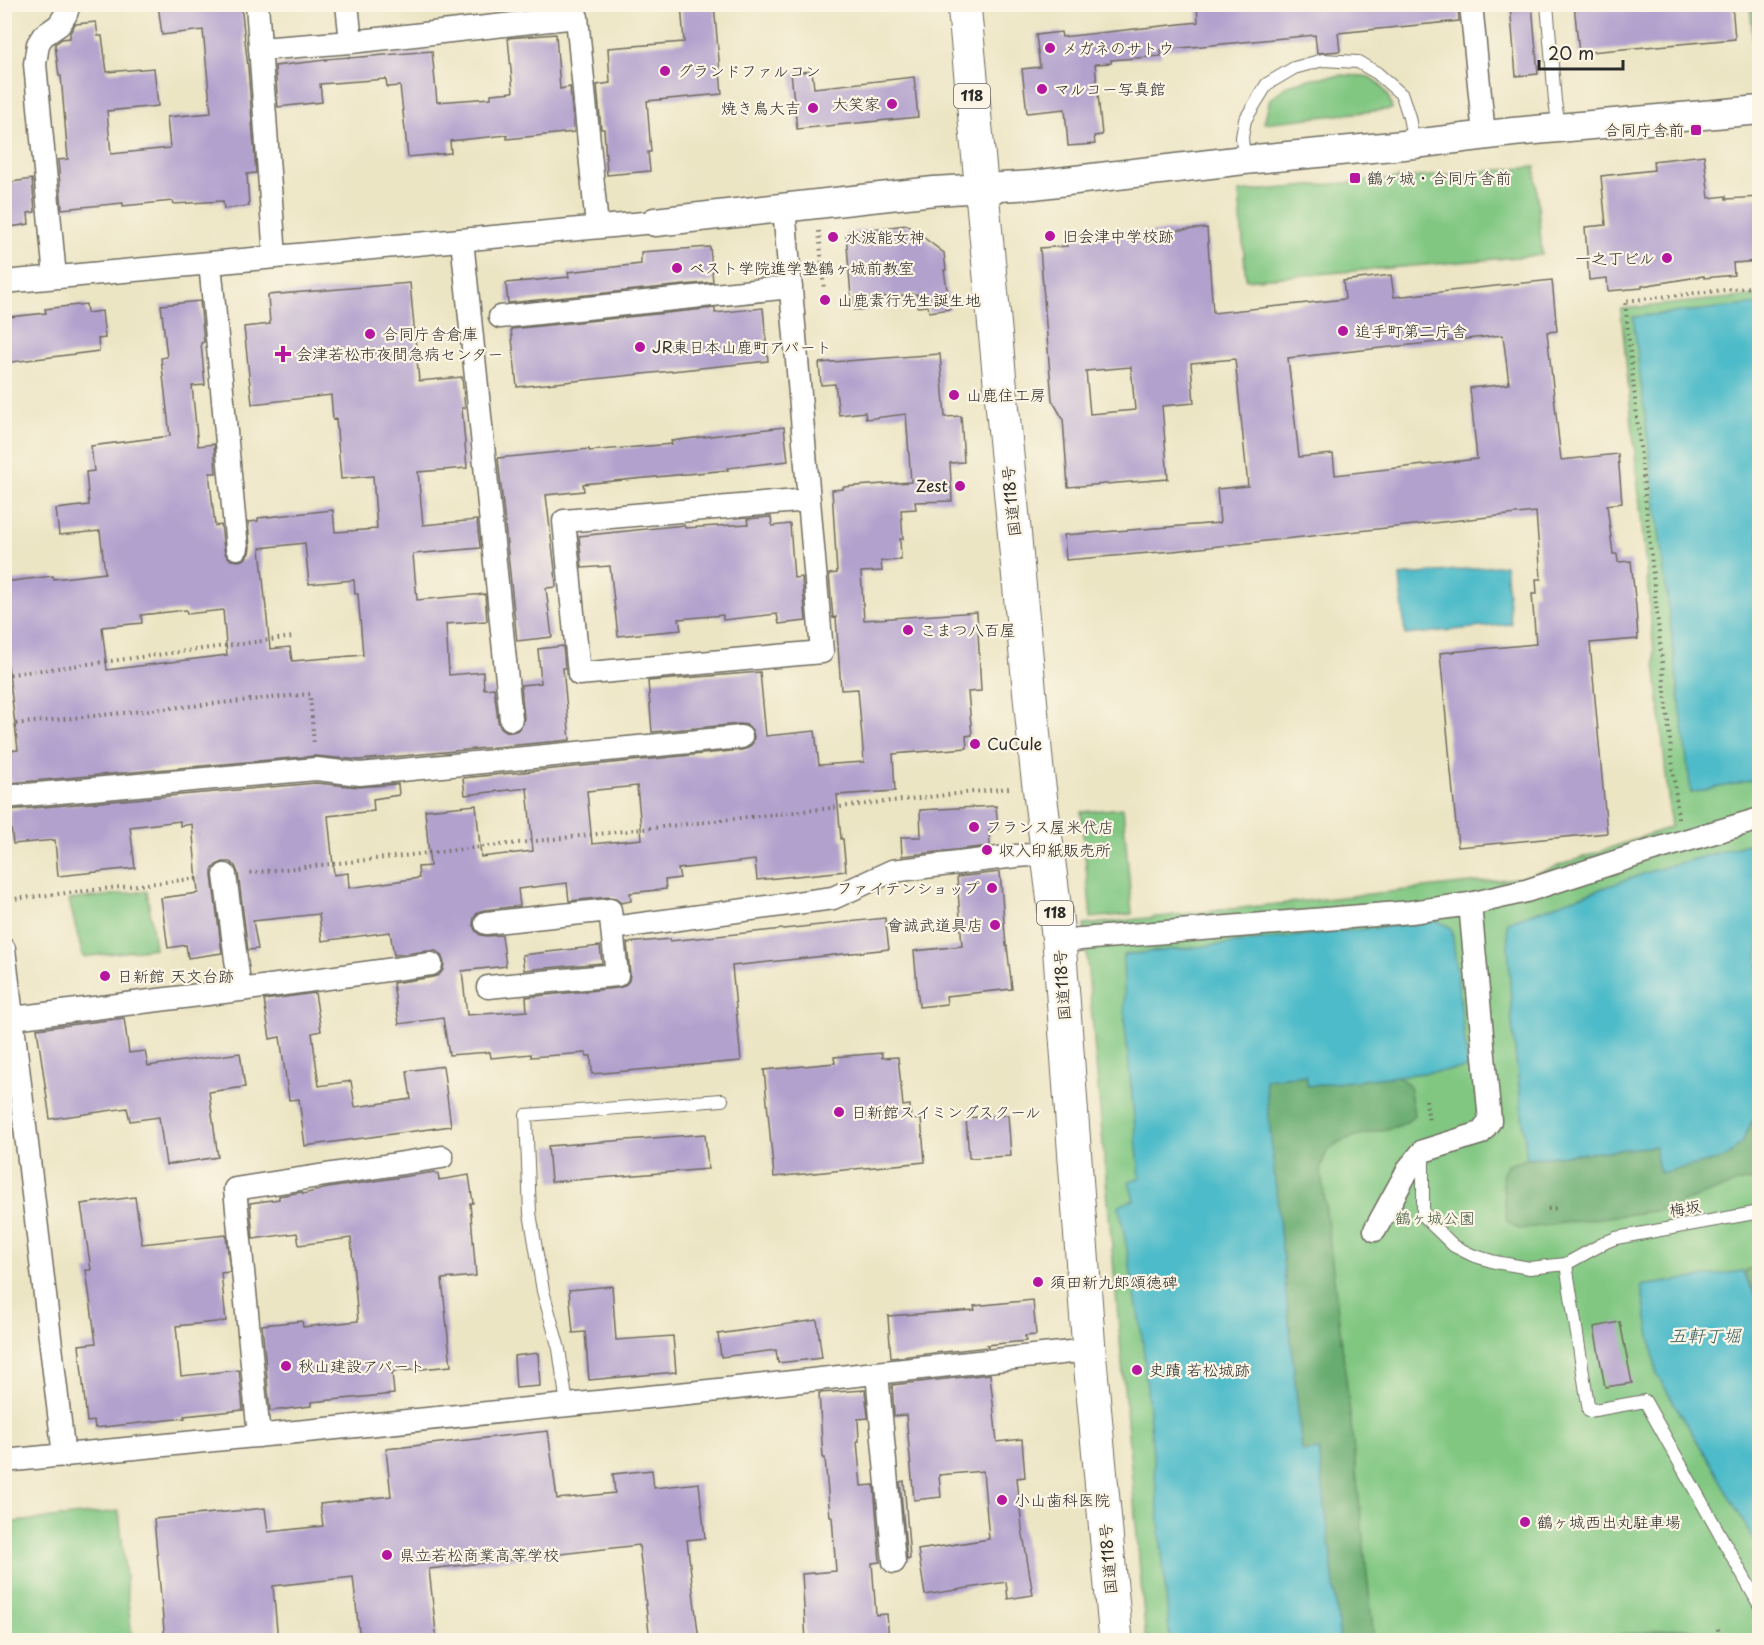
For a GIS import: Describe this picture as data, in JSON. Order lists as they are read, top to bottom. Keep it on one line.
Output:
{"streets":{"highway":["118","国道118号"],"lane":["梅坂"]},"crossings":[["118","国道118号"]],"water":["五軒丁堀"],"parks":["鶴ヶ城公園"],"places":{"other":["メガネのサトウ","グランドファルコン","マルコー写真館","大笑家","焼き鳥大吉","旧会津中学校跡","水波能女神","一之丁ビル","ベスト学院進学塾鶴ヶ城前教室","山鹿素行先生誕生地","追手町第二庁舎","合同庁舎倉庫","JR東日本山鹿町アパート","山鹿住工房","Zest","こまつ八百屋","CuCule","フランス屋米代店","収入印紙販売所","ファイテンショップ","會誠武道具店","日新館 天文台跡","日新館スイミングスクール","須田新九郎頌徳碑","秋山建設アパート","史蹟 若松城跡","小山歯科医院","鶴ヶ城西出丸駐車場","県立若松商業高等学校"],"transit":["合同庁舎前","鶴ヶ城・合同庁舎前"],"health":["会津若松市夜間急病センター"]},"scale_bar":"20 m"}
